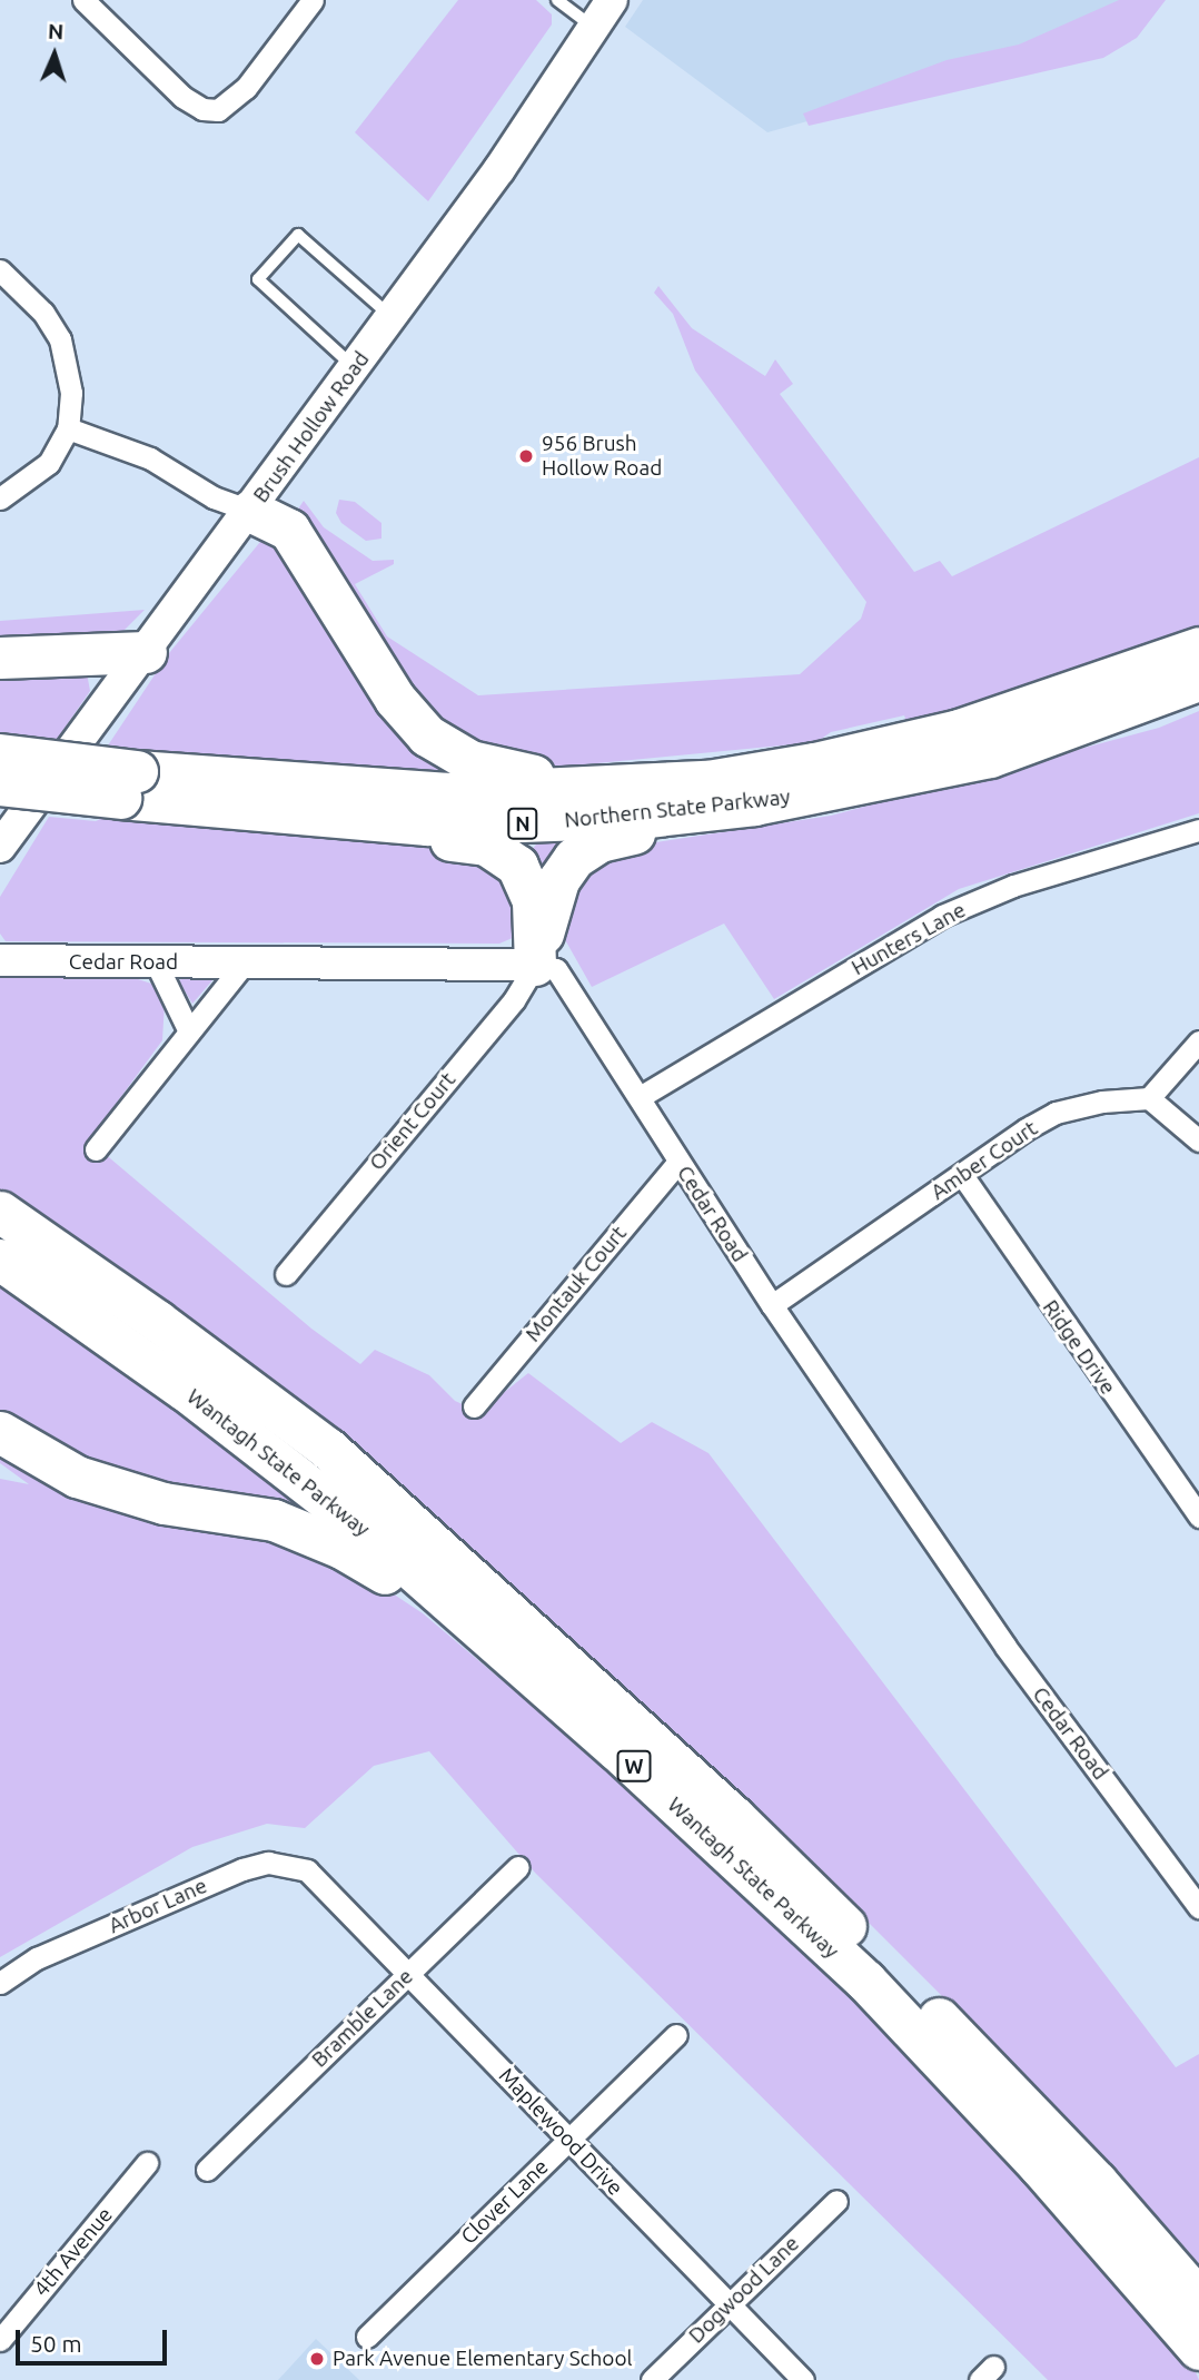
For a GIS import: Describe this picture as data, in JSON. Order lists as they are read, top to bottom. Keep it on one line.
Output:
{"streets":{"highway":["Northern State Parkway","N","Wantagh State Parkway","W"],"main road":["Brush Hollow Road","Cedar Road"],"street":["Hunters Lane","Orient Court","Amber Court","Montauk Court","Ridge Drive","Arbor Lane","Bramble Lane","Maplewood Drive","Clover Lane","4th Avenue","Dogwood Lane"]},"crossings":[["Hunters Lane","Cedar Road"],["Cedar Road","Orient Court"],["Cedar Road","Amber Court"],["Cedar Road","Montauk Court"],["Amber Court","Ridge Drive"],["Arbor Lane","Maplewood Drive"],["Bramble Lane","Maplewood Drive"],["Maplewood Drive","Clover Lane"],["Maplewood Drive","Dogwood Lane"]],"places":["956 Brush Hollow Road","Park Avenue Elementary School"],"scale_bar":"50 m","north":"top"}
